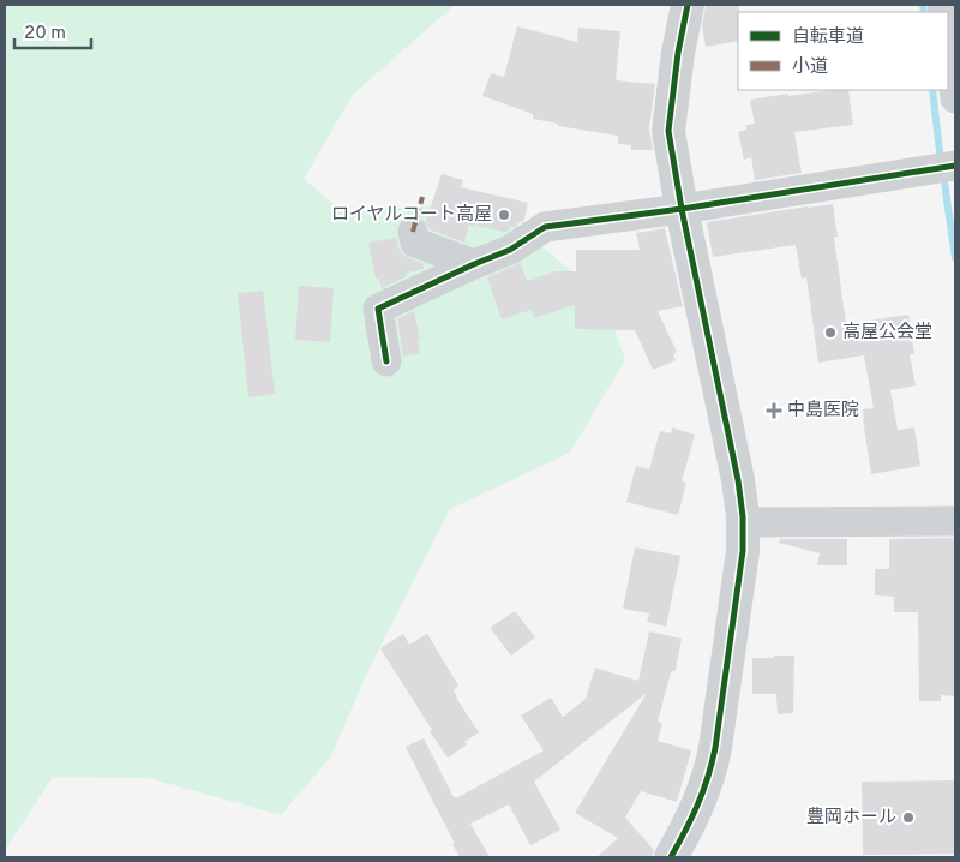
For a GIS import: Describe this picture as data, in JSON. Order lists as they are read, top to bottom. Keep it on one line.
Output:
{"places":{"other":["ロイヤルコート高屋","高屋公会堂","豊岡ホール"],"health":["中島医院"]},"legend":["自転車道","小道"],"scale_bar":"20 m"}
